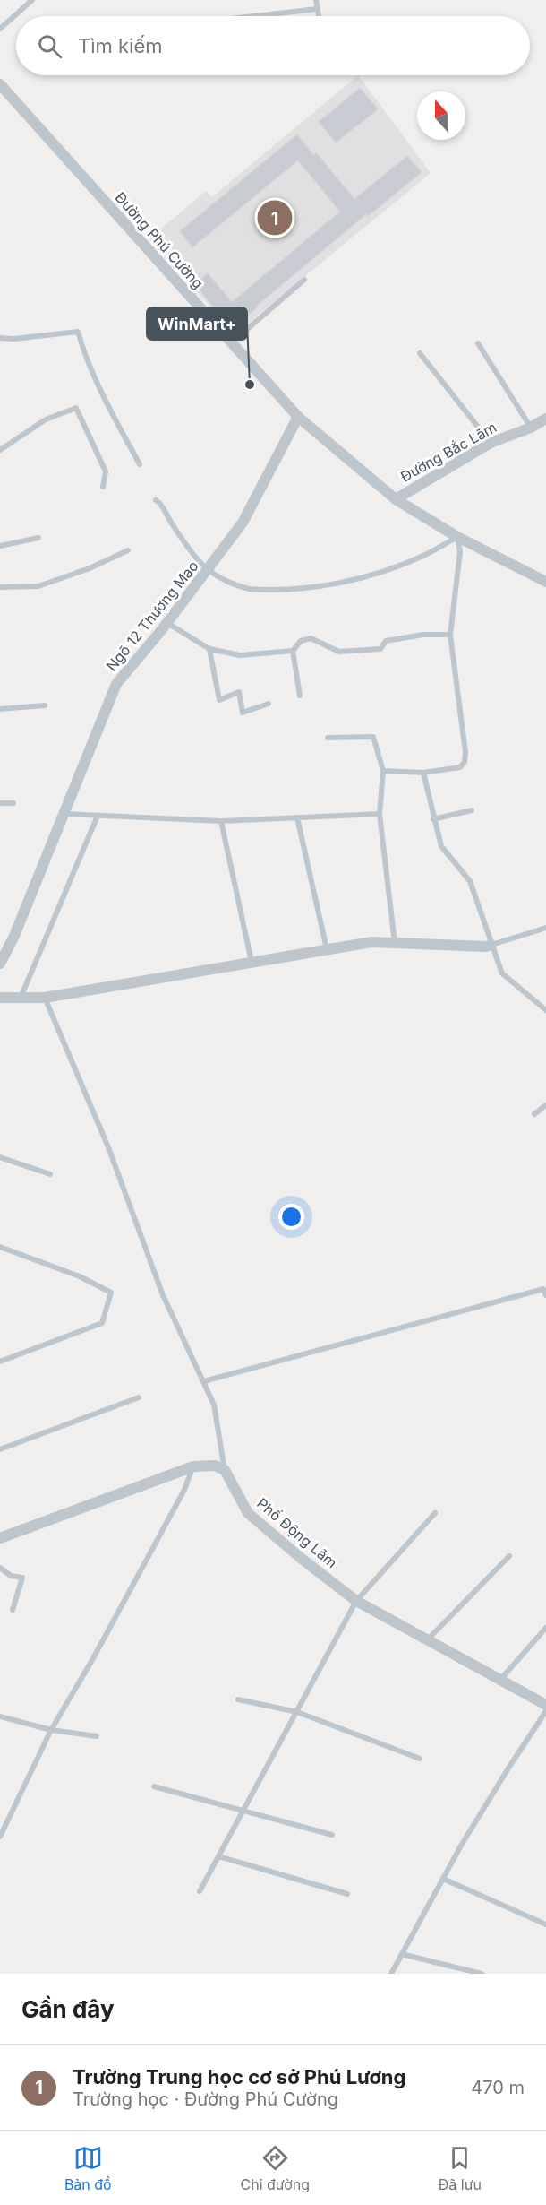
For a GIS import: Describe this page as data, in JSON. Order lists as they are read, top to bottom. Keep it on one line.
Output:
{"streets":{"street":["Đường Phú Cường","Đường Bắc Lãm","Ngõ 12 Thượng Mao","Phố Động Lãm"]},"crossings":[["Đường Phú Cường","Đường Bắc Lãm"],["Đường Phú Cường","Ngõ 12 Thượng Mao"]],"places":["WinMart+"],"north":"top","page":{"search":"Tìm kiếm","pins":"1","heading":"Gần đây","list":[{"mark":"1","name":"Trường Trung học cơ sở Phú Lương","note":"Trường học · Đường Phú Cường","value":"470 m"}],"nav":["Bản đồ","Chỉ đường","Đã lưu"]}}
